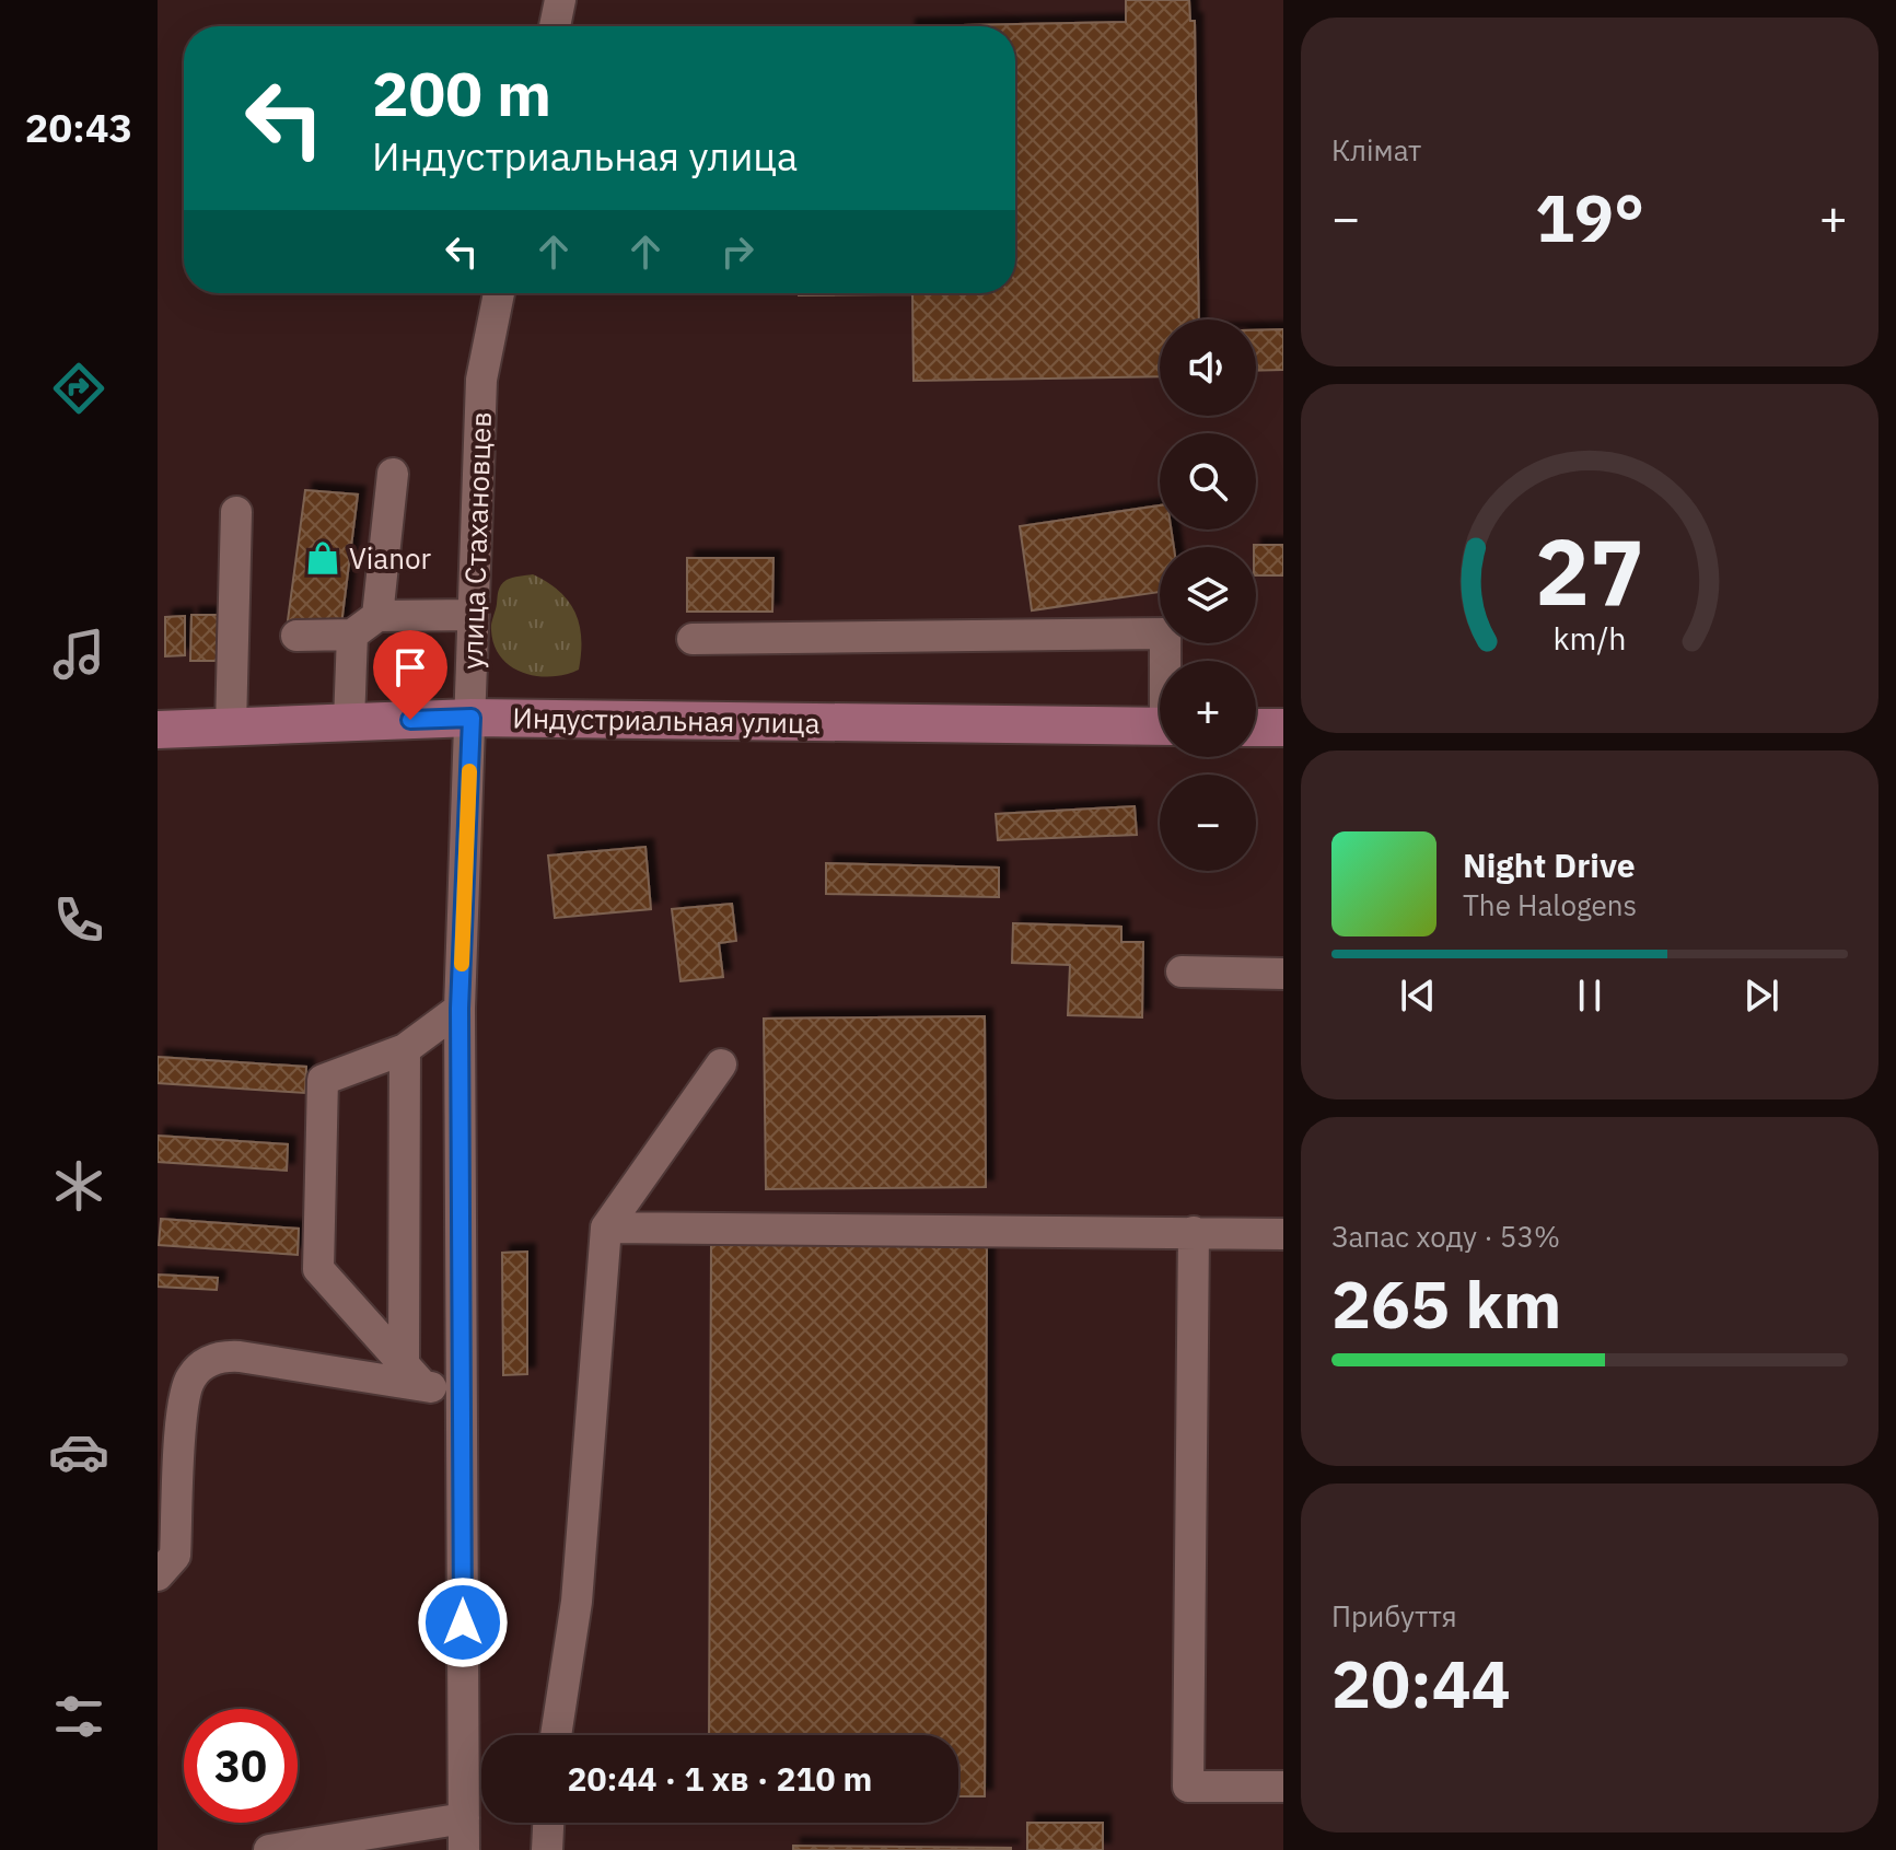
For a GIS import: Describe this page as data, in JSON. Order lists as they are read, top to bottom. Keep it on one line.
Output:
{"streets":{"main road":["Индустриальная улица"],"street":["улица Стахановцев"]},"crossings":[["улица Стахановцев","Индустриальная улица"]],"places":{"shop":["Vianor"]},"page":{"tabs":"20:43","tile":["Клімат",["Запас ходу · 53%","265 km"],["Прибуття","20:44"]],"turn":["200 m","Индустриальная улица"],"heat":["−","19°","+"],"map_buttons":["+","−"],"song":["Night Drive","The Halogens"],"limit":"30","trip":"20:44 · 1 хв · 210 m","gauge":["27","km/h"]}}
